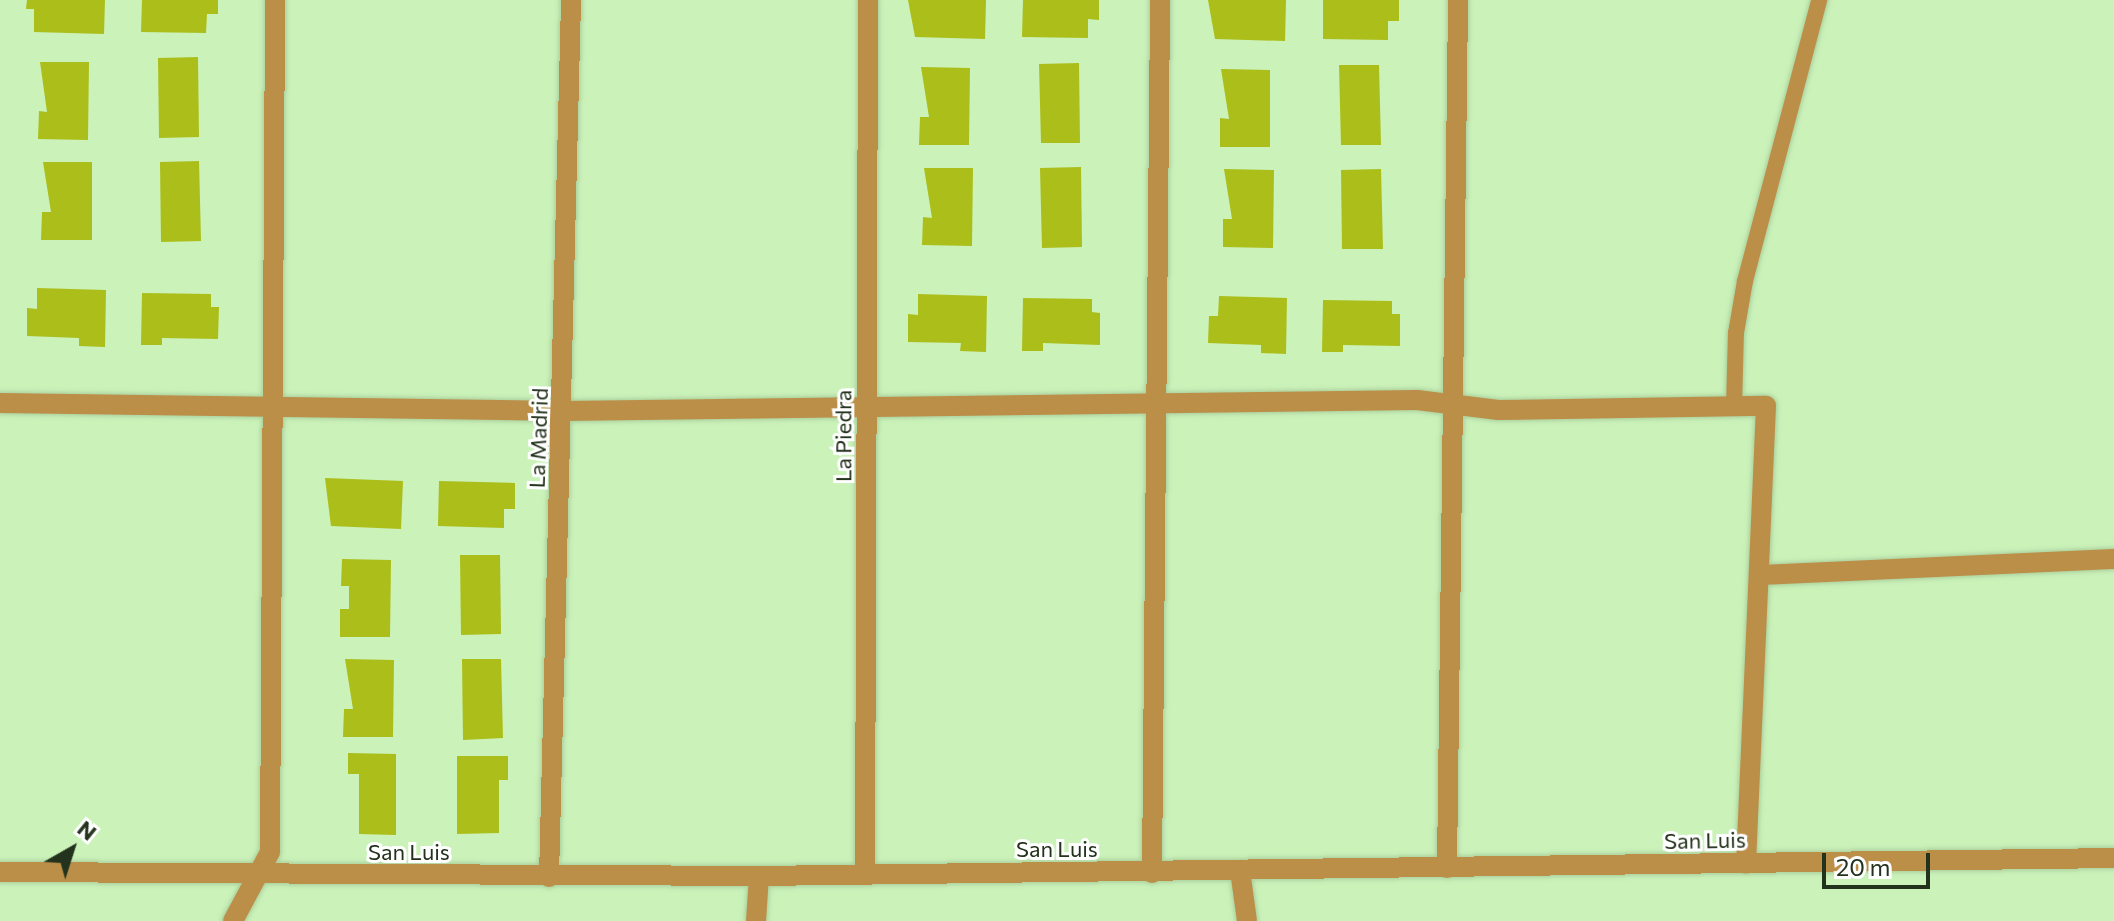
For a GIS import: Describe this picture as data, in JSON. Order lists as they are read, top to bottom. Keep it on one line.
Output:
{"streets":{"street":["La Piedra","La Madrid","San Luis"]},"crossings":[["La Piedra","San Luis"],["La Madrid","San Luis"]],"scale_bar":"20 m","north":"top right"}
